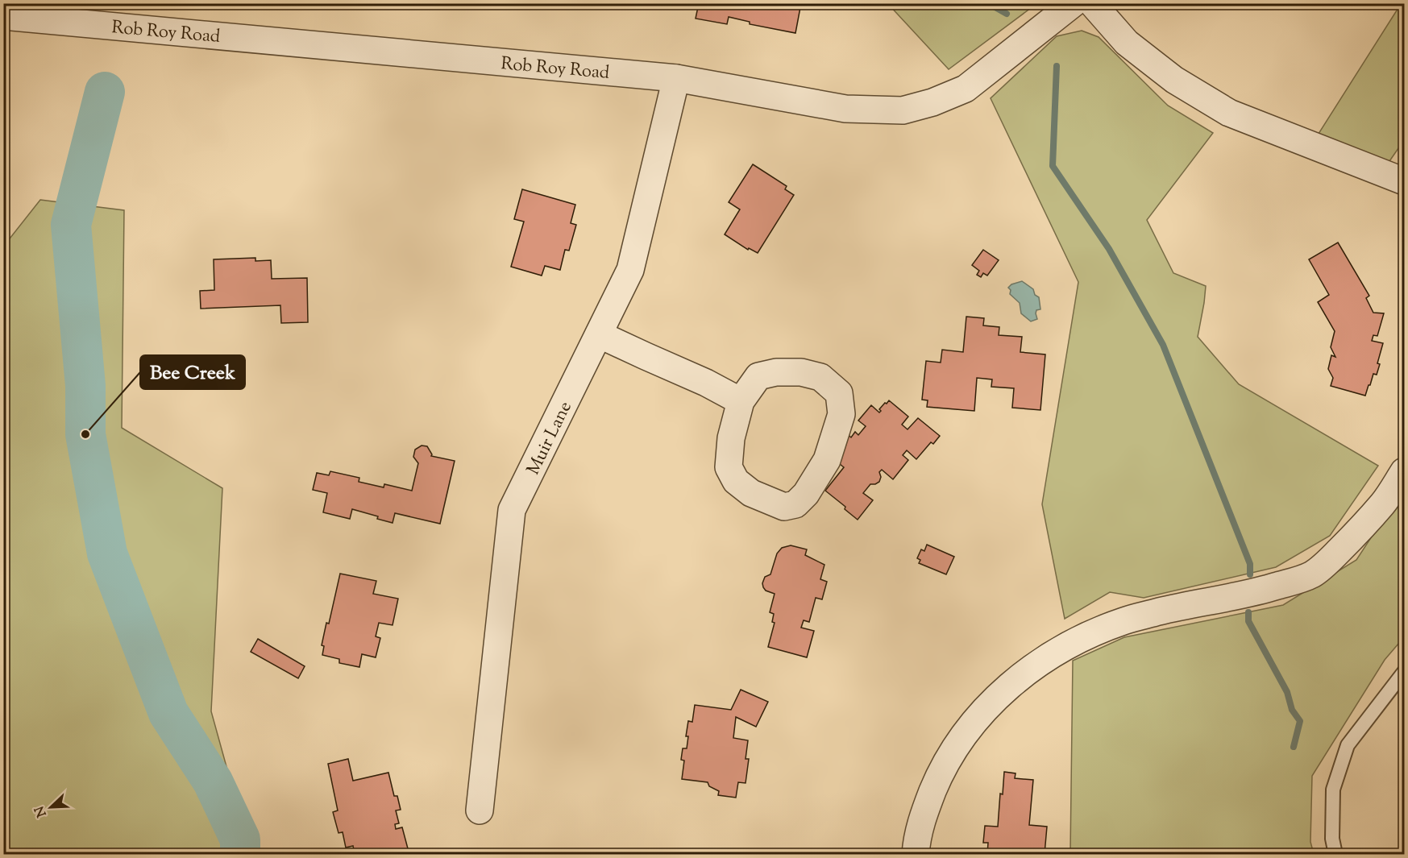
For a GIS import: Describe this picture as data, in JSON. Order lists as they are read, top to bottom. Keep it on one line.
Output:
{"streets":{"street":["Rob Roy Road","Muir Lane"]},"crossings":[["Rob Roy Road","Muir Lane"]],"places":["Bee Creek"],"north":"bottom left"}
